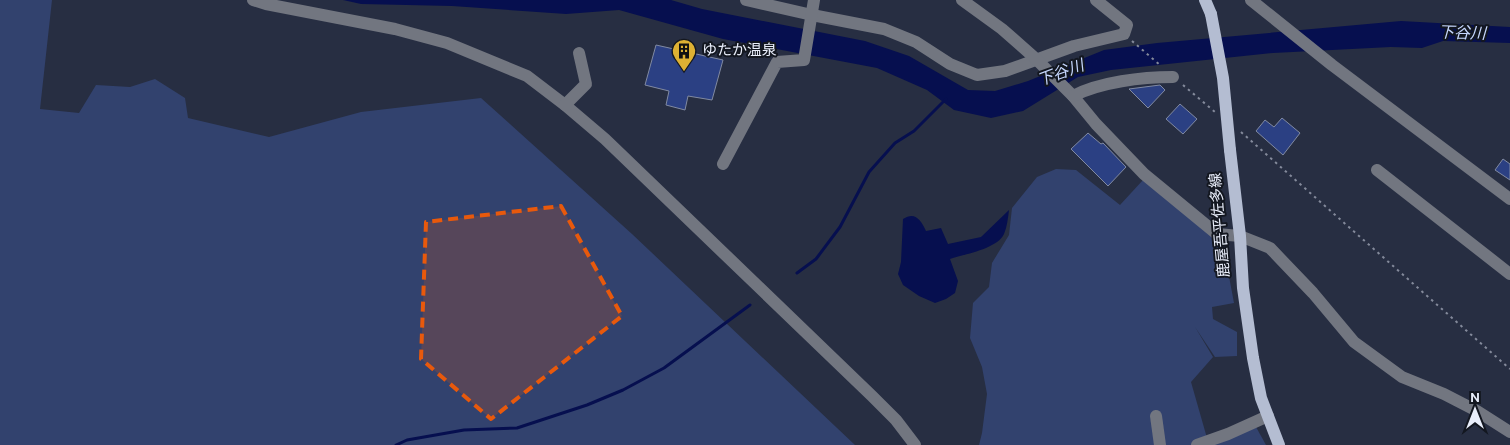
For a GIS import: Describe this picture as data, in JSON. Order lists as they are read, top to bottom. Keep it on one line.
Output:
{"streets":{"main road":["鹿屋吾平佐多線"]},"water":["下谷川"],"places":{"building":["ゆたか温泉"]},"north":"top"}
